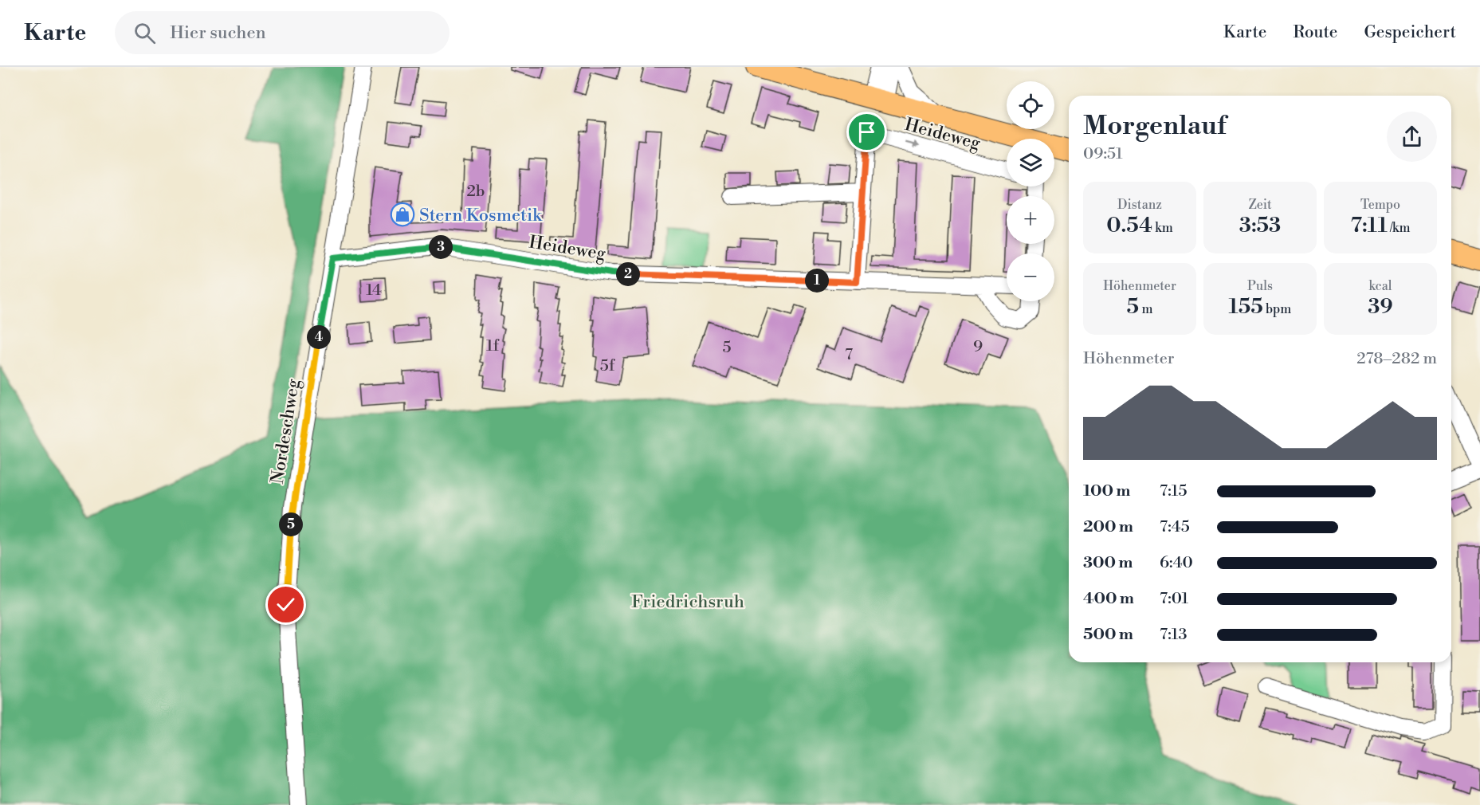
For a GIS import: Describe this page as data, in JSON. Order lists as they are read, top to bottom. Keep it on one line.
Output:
{"streets":{"street":["Heideweg","Nordeschweg"]},"crossings":[["Heideweg","Nordeschweg"]],"parks":["Friedrichsruh"],"places":{"shop":["Stern Kosmetik"]},"house_numbers":["2b","14","1f","9","5","7","5f"],"page":{"header":"Karte","search":"Hier suchen","nav":["Karte","Route","Gespeichert"],"map_buttons":["+","−"],"heading":["Morgenlauf","09:51"],"stats":[["Distanz","0.54 km"],["Zeit","3:53"],["Tempo","7:11 /km"],["Höhenmeter","5 m"],["Puls","155 bpm"],["kcal","39"]],"pins":["3","2","1","4","5"],"chart":["Höhenmeter","278–282 m"],"list":[{"name":"100 m","note":"7:15"},{"name":"200 m","note":"7:45"},{"name":"300 m","note":"6:40"},{"name":"400 m","note":"7:01"},{"name":"500 m","note":"7:13"}]}}
